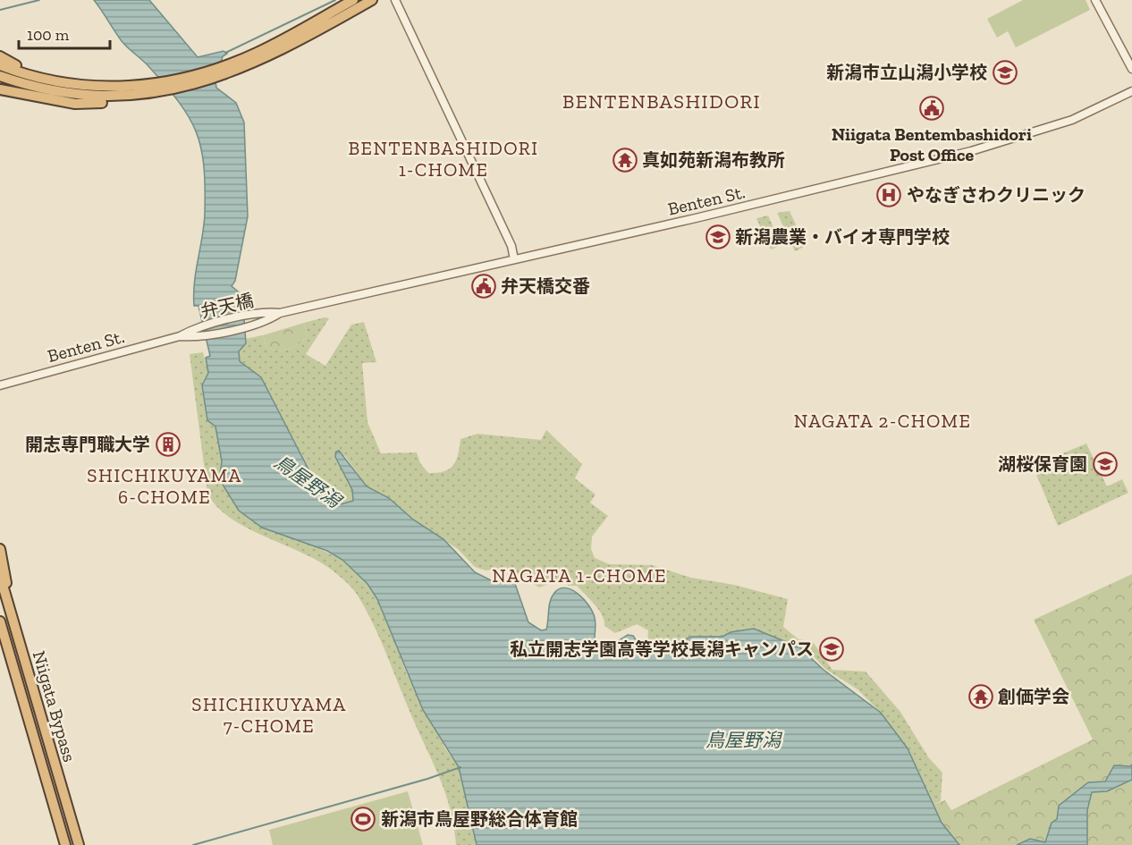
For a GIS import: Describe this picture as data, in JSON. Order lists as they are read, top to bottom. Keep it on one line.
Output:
{"streets":{"highway":["Niigata Bypass"],"street":["Benten St.","弁天橋"]},"crossings":[["Benten St.","弁天橋"]],"districts":["BENTENBASHIDORI","BENTENBASHIDORI 1-CHOME","NAGATA 2-CHOME","SHICHIKUYAMA 6-CHOME","NAGATA 1-CHOME","SHICHIKUYAMA 7-CHOME"],"water":["鳥屋野潟"],"places":{"school or university":["新潟市立山潟小学校","新潟農業・バイオ専門学校","湖桜保育園","私立開志学園高等学校長潟キャンパス"],"public building":["Niigata Bentembashidori Post Office","弁天橋交番"],"temple":["真如苑新潟布教所","創価学会"],"hospital":["やなぎさわクリニック"],"building":["開志専門職大学"],"sports":["新潟市鳥屋野総合体育館"]},"scale_bar":"100 m"}
